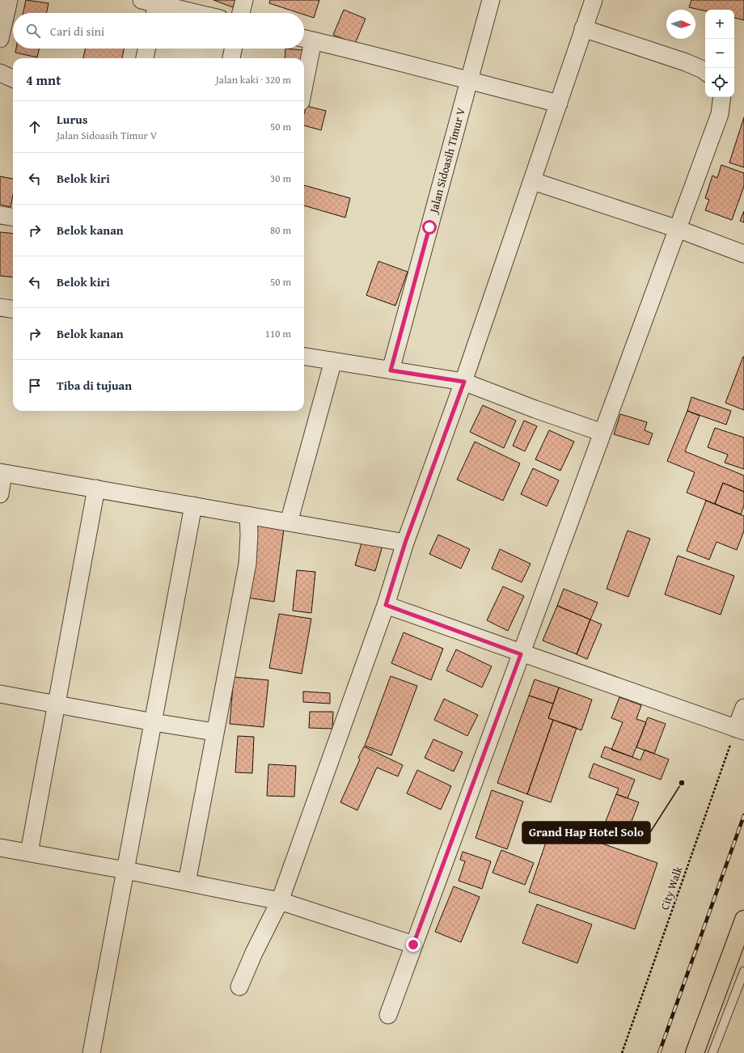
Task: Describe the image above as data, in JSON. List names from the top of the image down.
{
  "streets": {
    "street": ["Jalan Sidoasih Timur V"],
    "path": ["City Walk"]
  },
  "places": ["Grand Hap Hotel Solo"],
  "north": "right",
  "page": {
    "map_buttons": ["+", "−"],
    "search": "Cari di sini",
    "heading": ["4 mnt", "Jalan kaki · 320 m"],
    "list": [
      ["Lurus", "Jalan Sidoasih Timur V", "50 m"],
      ["Belok kiri", "30 m"],
      ["Belok kanan", "80 m"],
      ["Belok kiri", "50 m"],
      ["Belok kanan", "110 m"],
      "Tiba di tujuan"
    ]
  }
}
